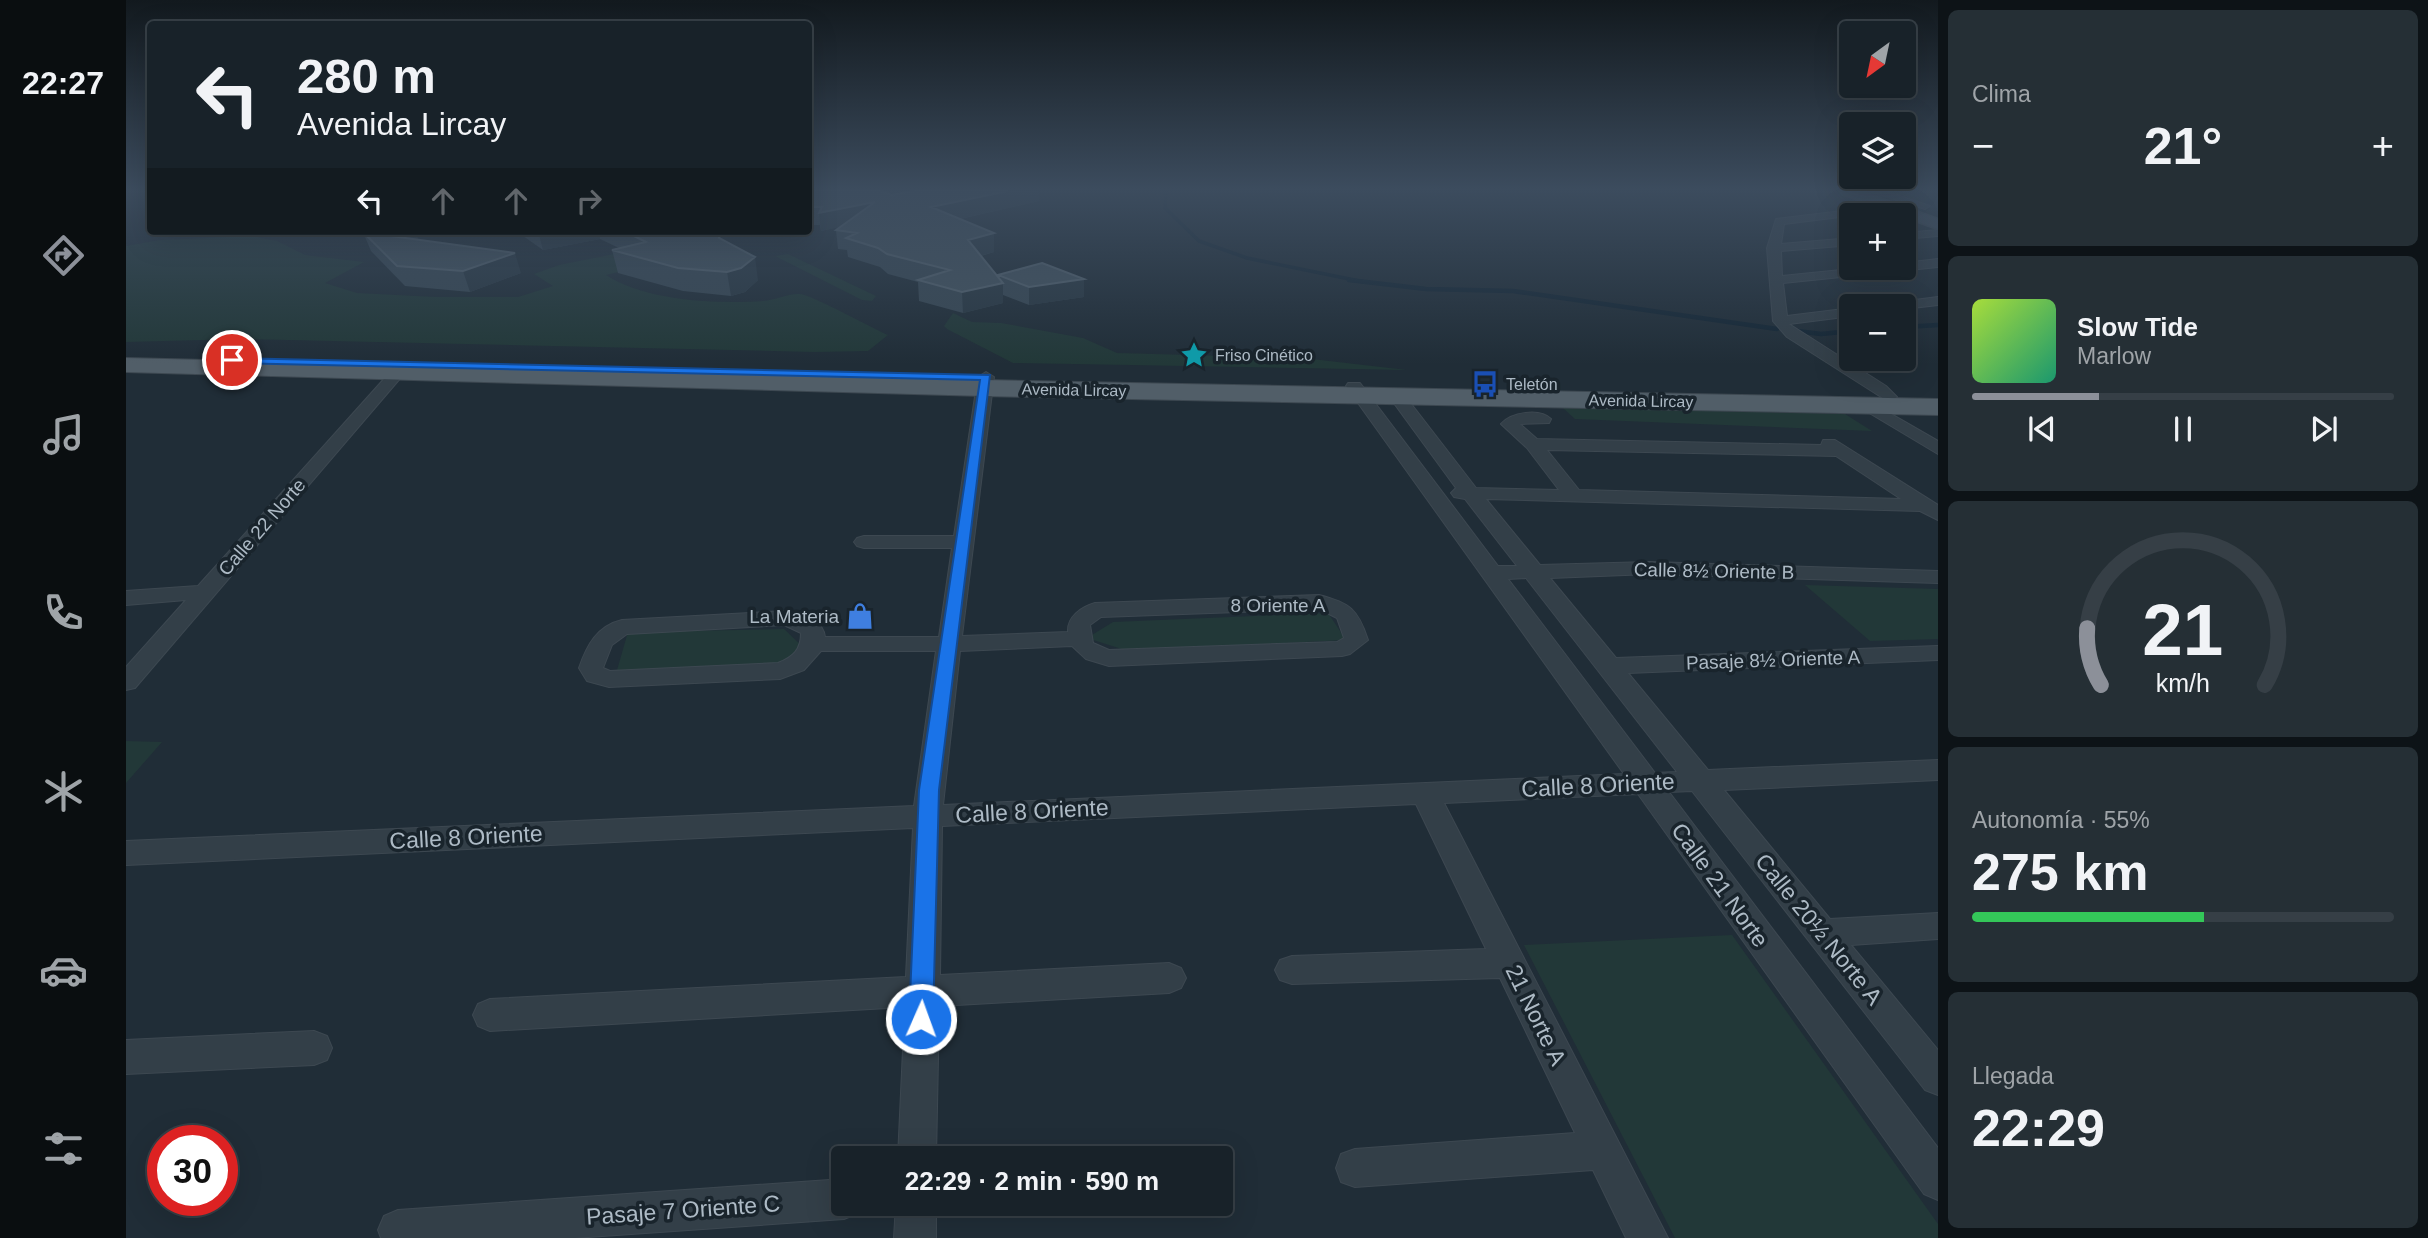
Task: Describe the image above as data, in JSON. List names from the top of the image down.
{
  "streets": {
    "main road": ["Avenida Lircay"],
    "street": [
      "Calle 22 Norte",
      "Calle 8½ Oriente B",
      "8 Oriente A",
      "Pasaje 8½ Oriente A",
      "Calle 8 Oriente",
      "Calle 21 Norte",
      "Calle 20½ Norte A",
      "21 Norte A",
      "Pasaje 7 Oriente C"
    ]
  },
  "crossings": [
    ["Avenida Lircay", "Calle 22 Norte"],
    ["Avenida Lircay", "Calle 21 Norte"],
    ["Calle 8½ Oriente B", "Calle 21 Norte"],
    ["Calle 8 Oriente", "Calle 21 Norte"],
    ["Calle 8 Oriente", "Calle 20½ Norte A"],
    ["Calle 8 Oriente", "21 Norte A"]
  ],
  "places": {
    "place": ["Friso Cinético"],
    "bus stop": ["Teletón"],
    "shop": ["La Materia"]
  },
  "north": "bottom left",
  "page": {
    "tabs": "22:27",
    "tile": [
      "Clima",
      ["Autonomía · 55%", "275 km"],
      ["Llegada", "22:29"]
    ],
    "map_buttons": ["+", "−"],
    "turn": ["280 m", "Avenida Lircay"],
    "heat": ["−", "21°", "+"],
    "song": ["Slow Tide", "Marlow"],
    "limit": "30",
    "trip": "22:29 · 2 min · 590 m",
    "gauge": ["21", "km/h"]
  }
}
